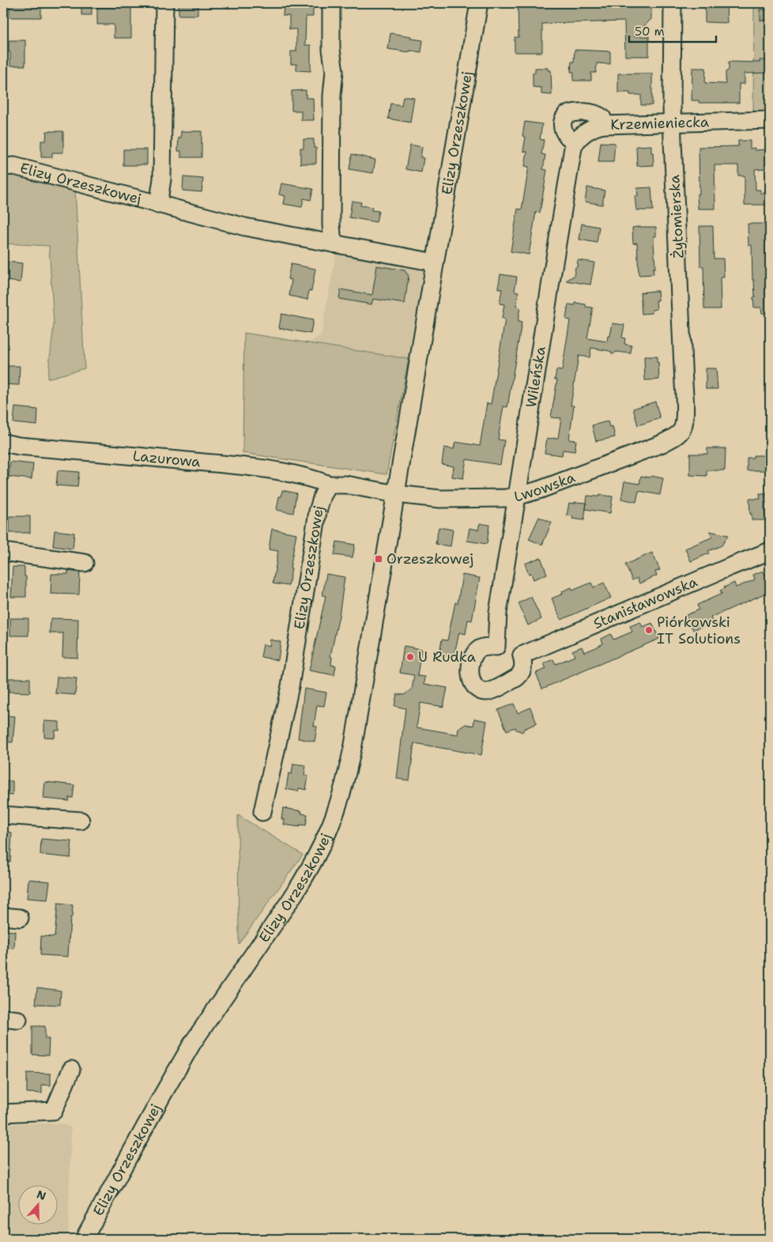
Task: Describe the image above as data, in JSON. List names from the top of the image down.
{
  "streets": {
    "street": [
      "Krzemieniecka",
      "Elizy Orzeszkowej",
      "Żytomierska",
      "Wileńska",
      "Lazurowa",
      "Lwowska",
      "Stanisławowska"
    ]
  },
  "crossings": [
    ["Krzemieniecka", "Żytomierska"],
    ["Krzemieniecka", "Wileńska"],
    ["Elizy Orzeszkowej", "Lazurowa"],
    ["Elizy Orzeszkowej", "Lwowska"],
    ["Żytomierska", "Lwowska"],
    ["Wileńska", "Lwowska"],
    ["Wileńska", "Stanisławowska"]
  ],
  "places": {
    "transit": ["Orzeszkowej"],
    "other": ["Piórkowski IT Solutions", "U Rudka"]
  },
  "scale_bar": "50 m",
  "north": "top"
}
